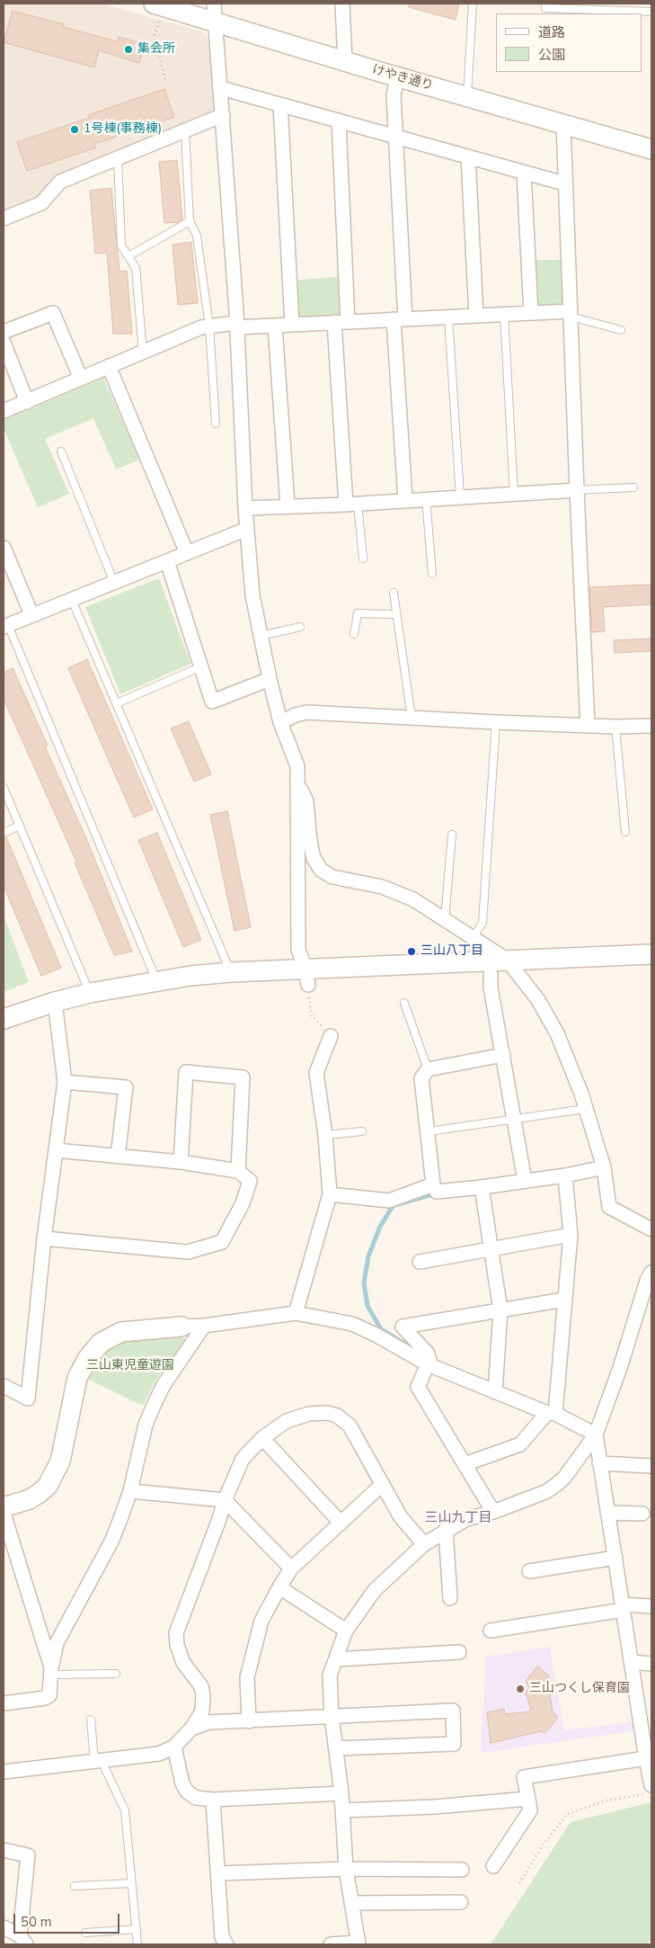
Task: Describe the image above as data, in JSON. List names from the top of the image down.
{
  "streets": {
    "street": ["けやき通り"]
  },
  "districts": ["三山九丁目"],
  "parks": ["三山東児童遊園"],
  "places": [
    "集会所",
    "1号棟(事務棟)",
    "三山八丁目",
    "三山つくし保育園"
  ],
  "legend": ["道路", "公園"],
  "scale_bar": "50 m"
}
